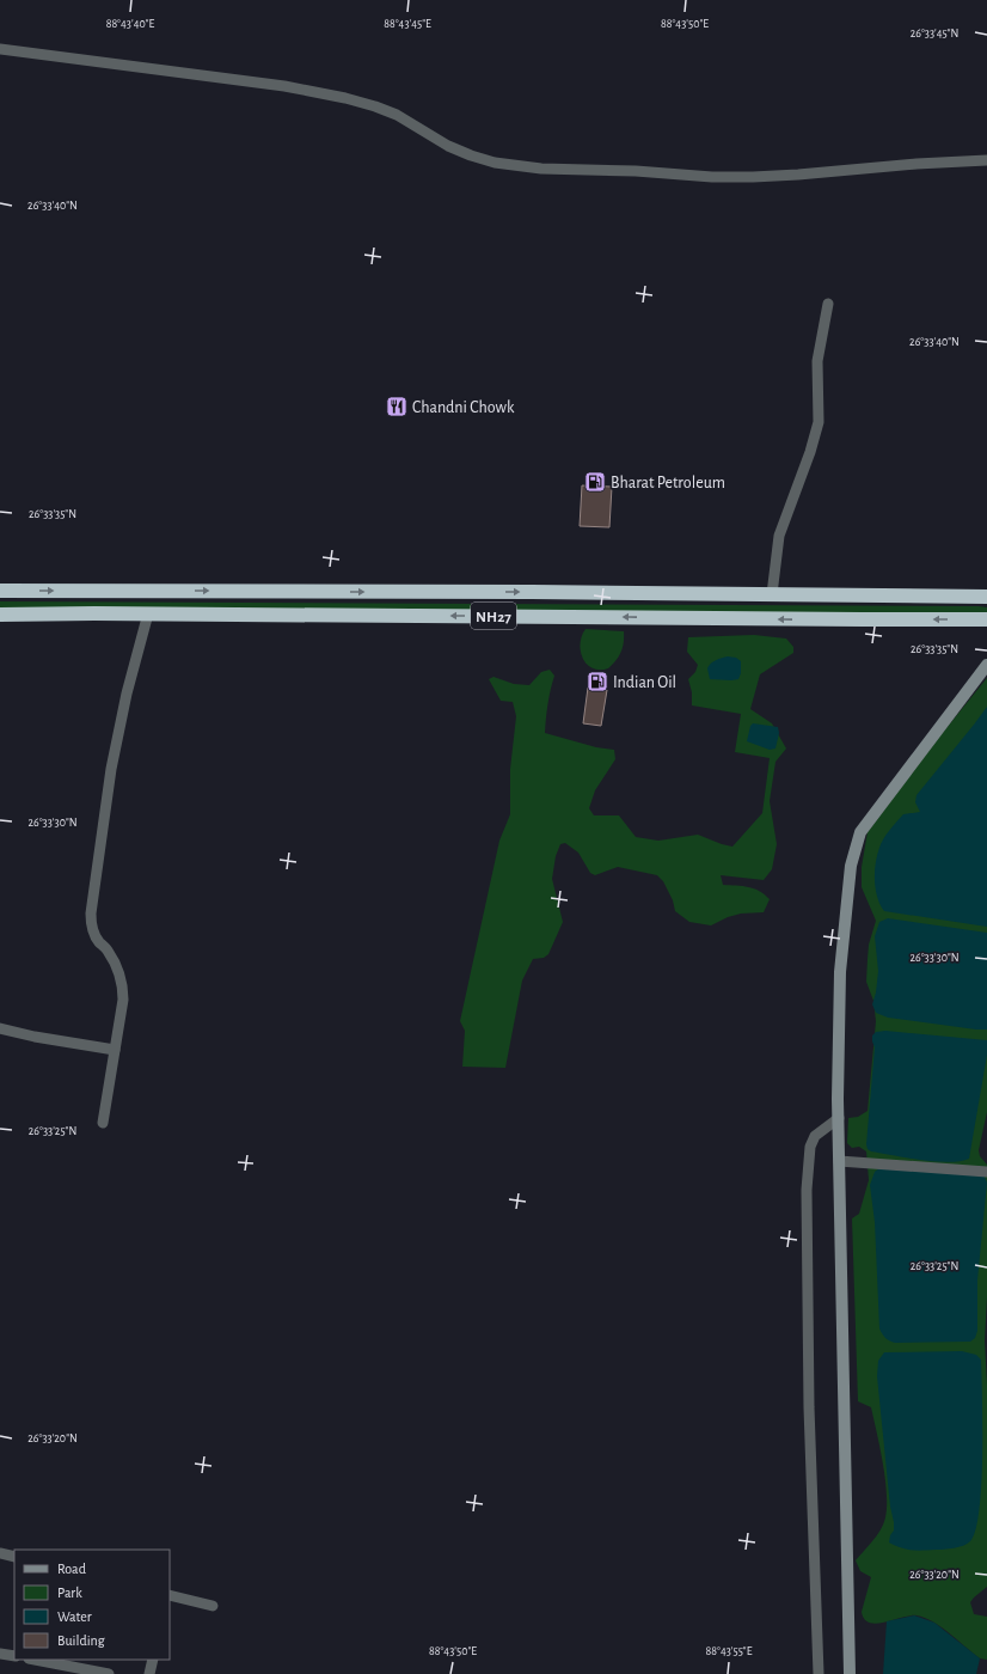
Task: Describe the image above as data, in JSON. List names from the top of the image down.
{
  "streets": {
    "highway": ["NH27"]
  },
  "places": {
    "restaurant": ["Chandni Chowk"],
    "fuel station": ["Bharat Petroleum", "Indian Oil"]
  },
  "legend": [
    "Road",
    "Park",
    "Water",
    "Building"
  ],
  "coordinates": [
    "88°43'40\"E",
    "88°43'45\"E",
    "88°43'50\"E",
    "26°33'45\"N",
    "26°33'40\"N",
    "26°33'35\"N",
    "26°33'30\"N",
    "26°33'25\"N",
    "26°33'20\"N",
    "88°43'55\"E"
  ]
}
